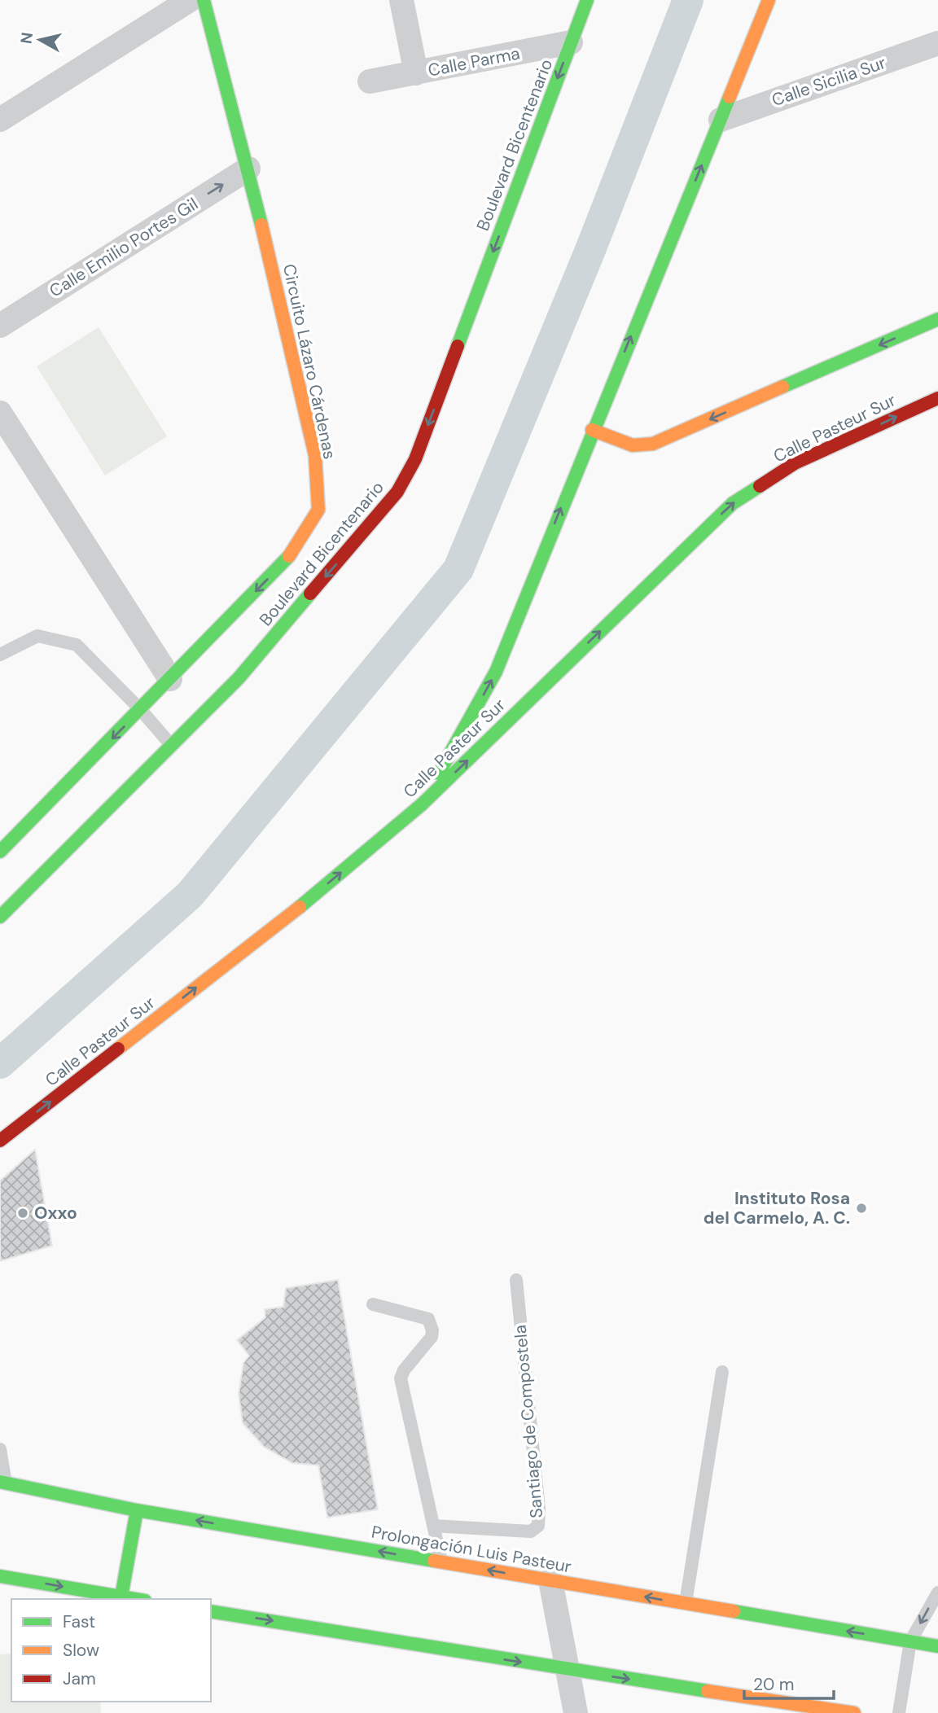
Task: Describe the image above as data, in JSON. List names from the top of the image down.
{
  "streets": {
    "main road": [
      "Boulevard Bicentenario",
      "Circuito Lázaro Cárdenas",
      "Calle Pasteur Sur",
      "Prolongación Luis Pasteur"
    ],
    "street": ["Calle Parma", "Calle Sicilia Sur", "Calle Emilio Portes Gil"],
    "lane": ["Santiago de Compostela"]
  },
  "crossings": [
    ["Calle Parma", "Boulevard Bicentenario"],
    ["Calle Emilio Portes Gil", "Circuito Lázaro Cárdenas"]
  ],
  "one_way": ["Boulevard Bicentenario", "Circuito Lázaro Cárdenas", "Calle Pasteur Sur"],
  "places": ["Instituto Rosa del Carmelo, A. C.", "Oxxo"],
  "legend": ["Fast", "Slow", "Jam"],
  "scale_bar": "20 m",
  "north": "left"
}
